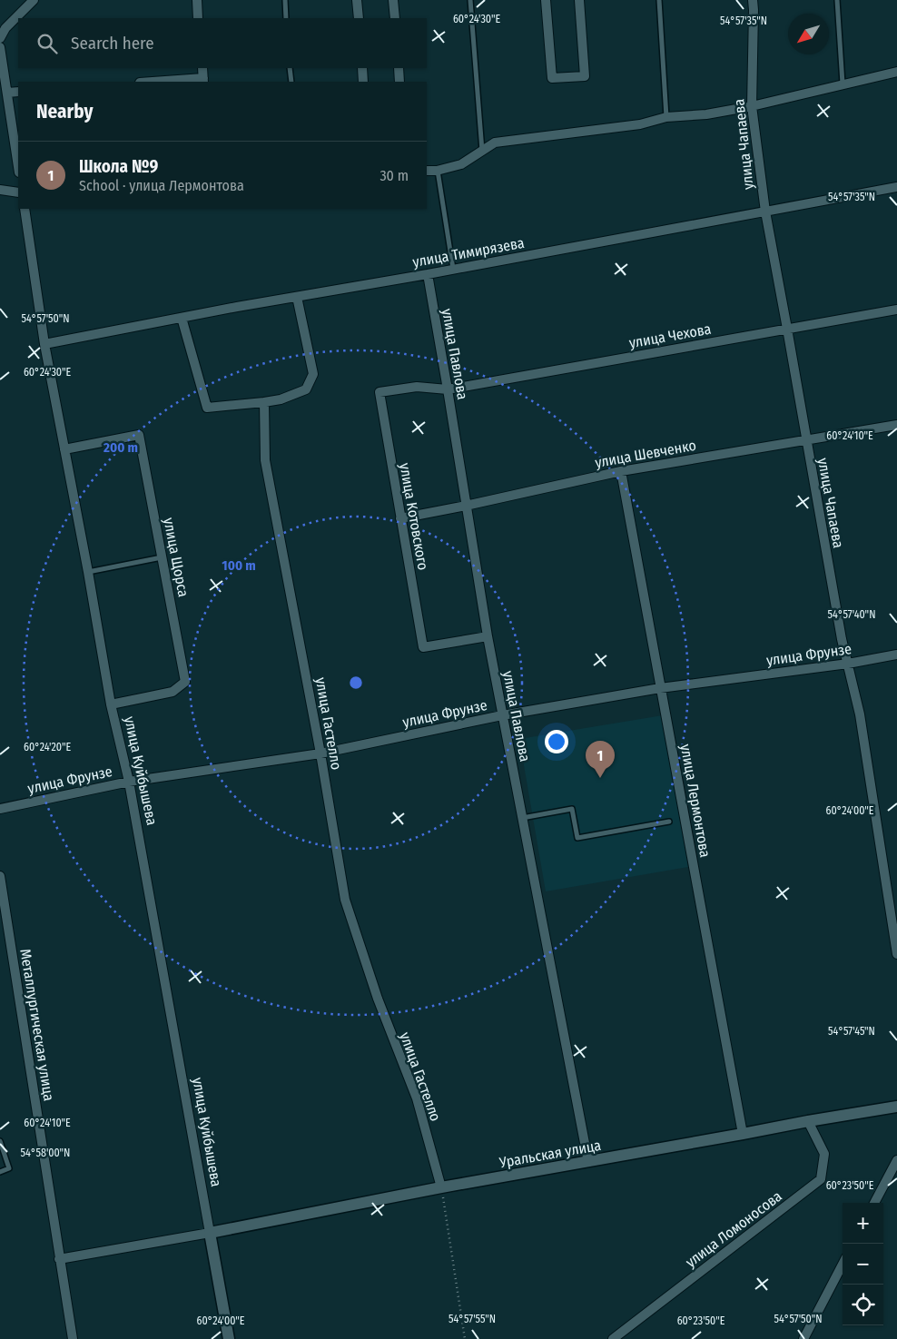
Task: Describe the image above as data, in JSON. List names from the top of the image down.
{
  "streets": {
    "street": [
      "улица Чапаева",
      "улица Тимирязева",
      "улица Чехова",
      "улица Павлова",
      "улица Шевченко",
      "улица Котовского",
      "улица Щорса",
      "улица Фрунзе",
      "улица Гастелло",
      "улица Куйбышева",
      "улица Лермонтова",
      "Металлургическая улица",
      "Уральская улица",
      "улица Ломоносова"
    ]
  },
  "crossings": [
    ["улица Чапаева", "улица Тимирязева"],
    ["улица Чапаева", "улица Чехова"],
    ["улица Чапаева", "улица Шевченко"],
    ["улица Чапаева", "улица Фрунзе"],
    ["улица Тимирязева", "улица Павлова"],
    ["улица Тимирязева", "улица Куйбышева"],
    ["улица Чехова", "улица Павлова"],
    ["улица Чехова", "улица Котовского"],
    ["улица Павлова", "улица Шевченко"],
    ["улица Павлова", "улица Котовского"],
    ["улица Павлова", "улица Фрунзе"],
    ["улица Павлова", "Уральская улица"],
    ["улица Шевченко", "улица Котовского"],
    ["улица Шевченко", "улица Лермонтова"],
    ["улица Щорса", "улица Куйбышева"],
    ["улица Фрунзе", "улица Гастелло"],
    ["улица Фрунзе", "улица Куйбышева"],
    ["улица Фрунзе", "улица Лермонтова"],
    ["улица Гастелло", "Уральская улица"],
    ["улица Куйбышева", "Уральская улица"],
    ["улица Лермонтова", "Уральская улица"],
    ["Уральская улица", "улица Ломоносова"]
  ],
  "north": "bottom left",
  "page": {
    "search": "Search here",
    "heading": "Nearby",
    "list": [
      {
        "mark": "1",
        "name": "Школа №9",
        "note": "School · улица Лермонтова",
        "value": "30 m"
      }
    ],
    "pins": "1",
    "map_buttons": ["+", "−"]
  },
  "coordinates": [
    "60°24'30\"E",
    "54°57'35\"N",
    "54°57'50\"N",
    "60°24'10\"E",
    "54°57'40\"N",
    "60°24'20\"E",
    "60°24'00\"E",
    "54°57'45\"N",
    "54°58'00\"N",
    "60°23'50\"E",
    "54°57'55\"N"
  ],
  "rings": ["200 m", "100 m"]
}
